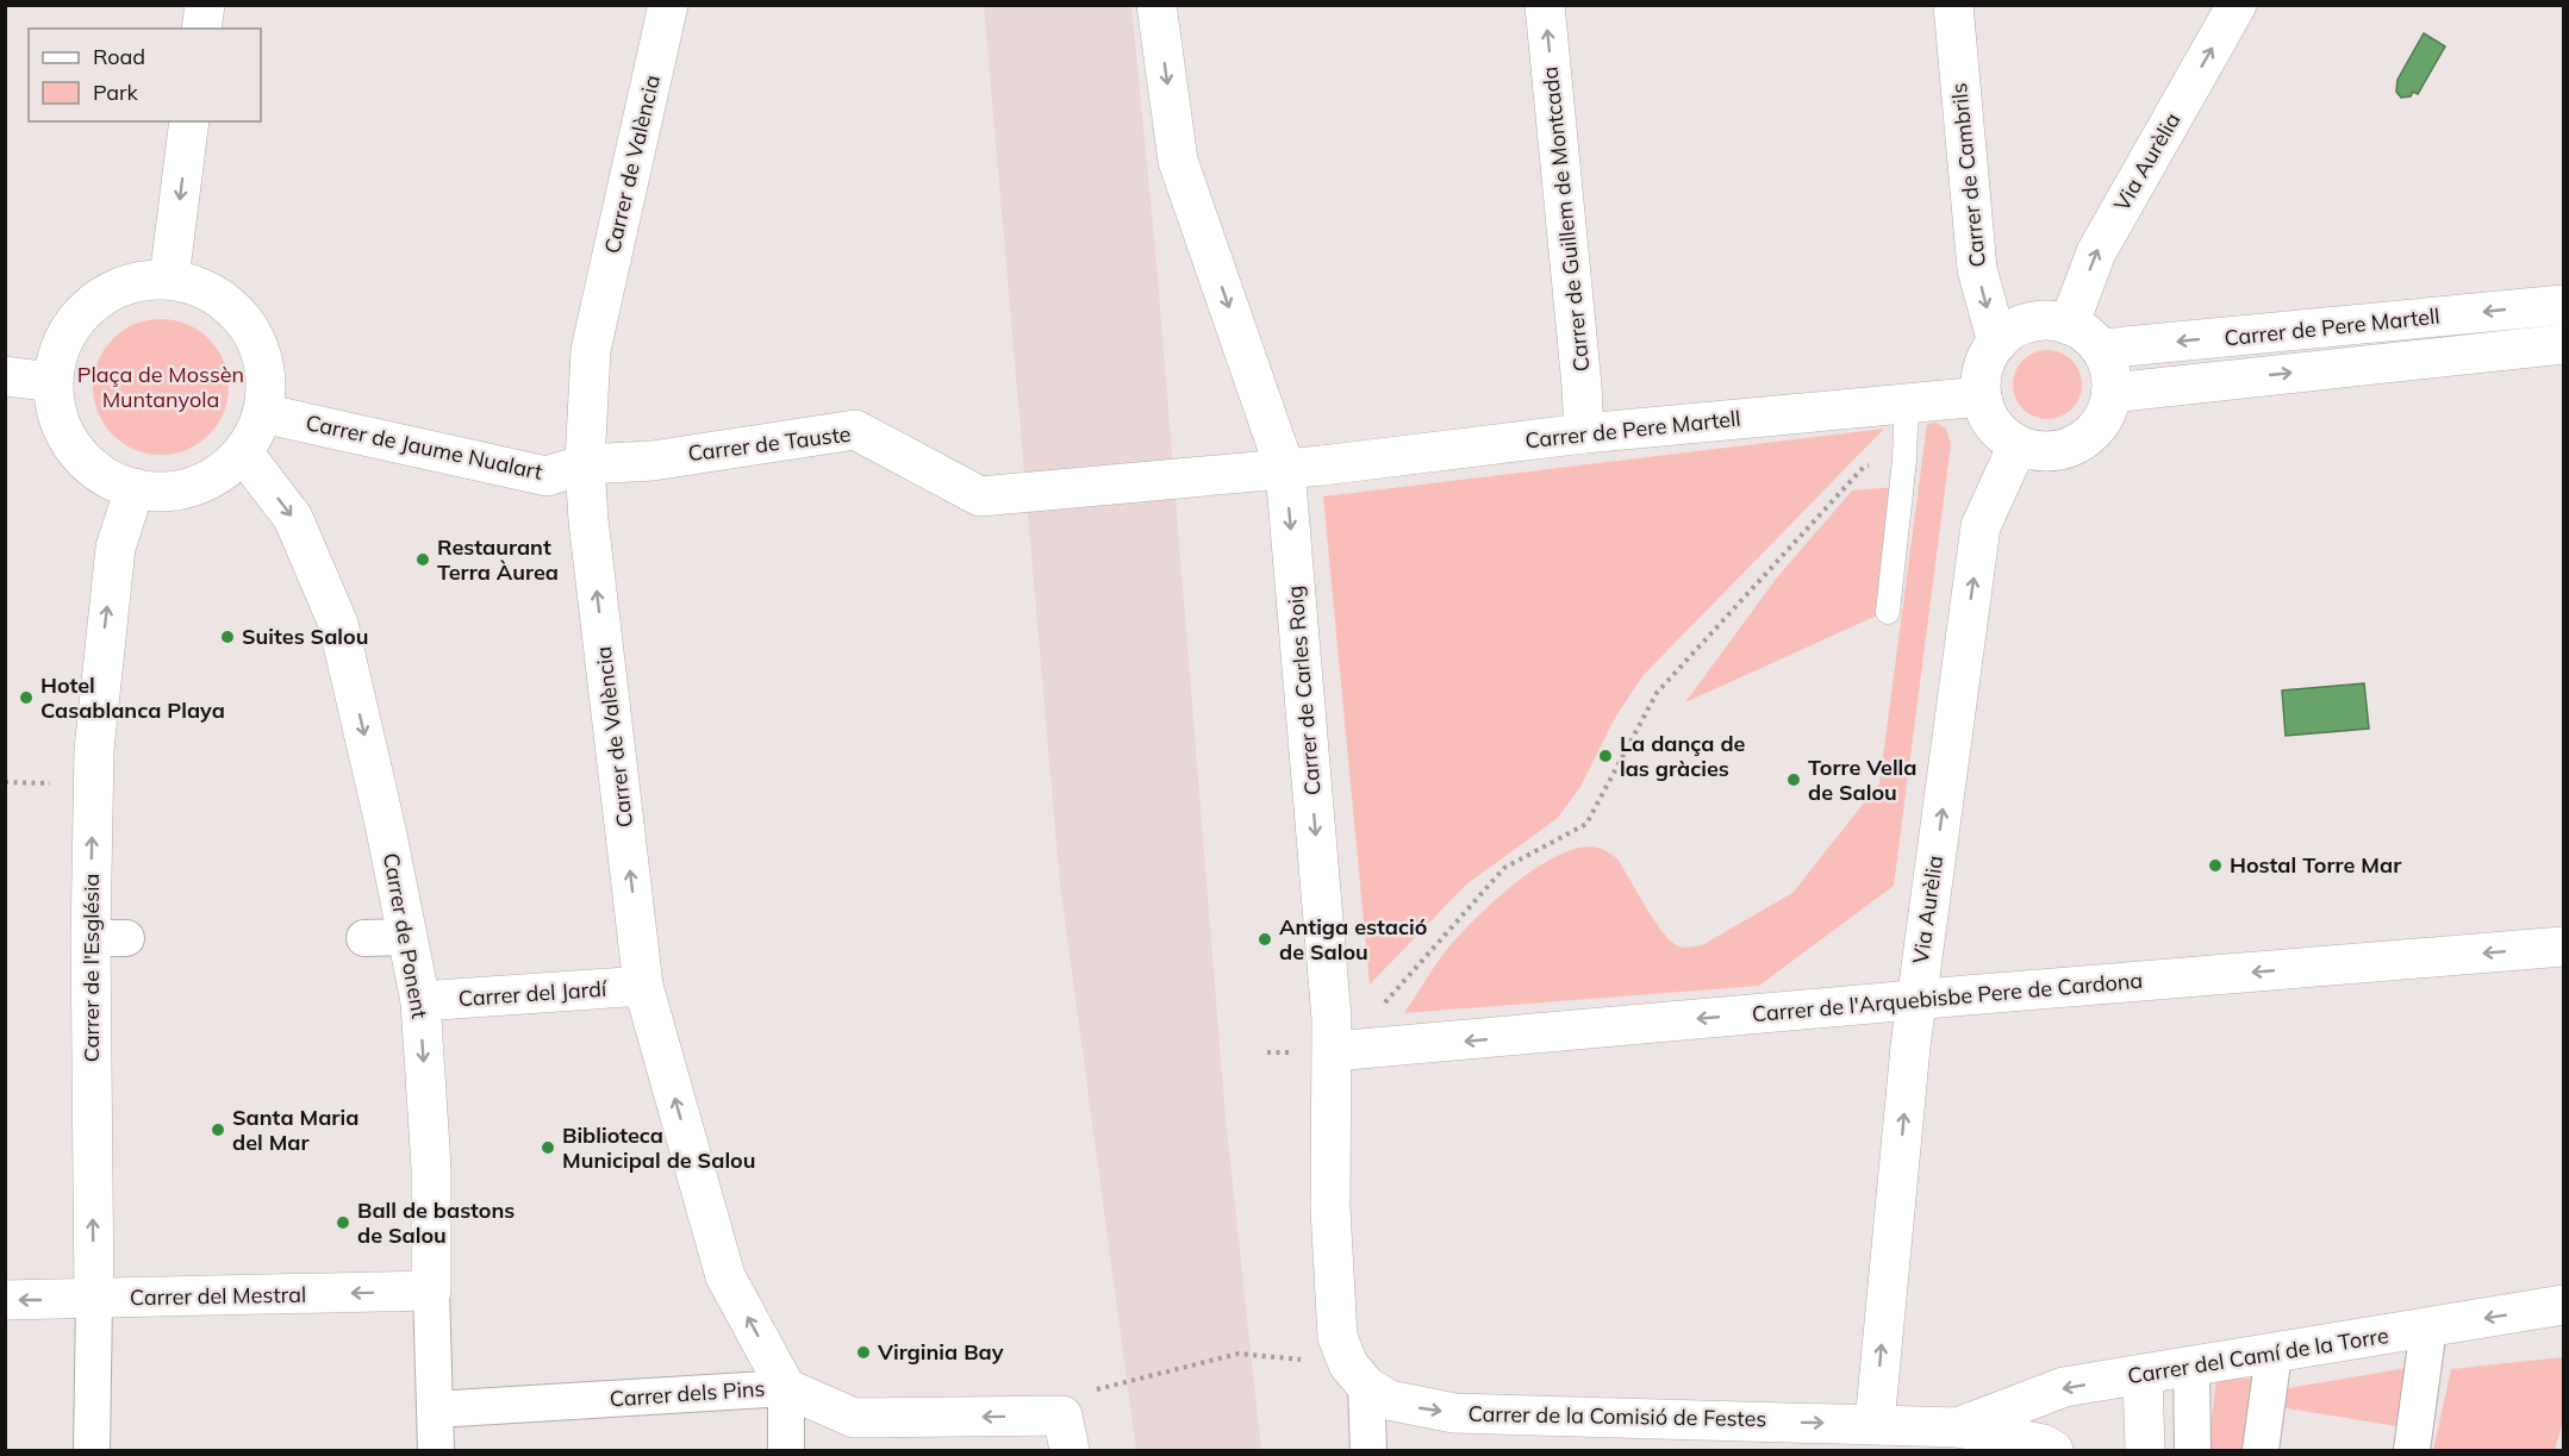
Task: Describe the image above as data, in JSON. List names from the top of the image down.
{
  "streets": {
    "street": [
      "Via Aurèlia",
      "Carrer de València",
      "Carrer de Cambrils",
      "Carrer de Guillem de Montcada",
      "Carrer de Pere Martell",
      "Carrer de Tauste",
      "Carrer de Jaume Nualart",
      "Carrer de Carles Roig",
      "Carrer de Ponent",
      "Carrer de l'Església",
      "Carrer del Jardí",
      "Carrer de l'Arquebisbe Pere de Cardona",
      "Carrer del Mestral",
      "Carrer del Camí de la Torre",
      "Carrer dels Pins",
      "Carrer de la Comisió de Festes"
    ]
  },
  "crossings": [
    ["Via Aurèlia", "Carrer de Cambrils"],
    ["Via Aurèlia", "Carrer de Pere Martell"],
    ["Via Aurèlia", "Carrer de l'Arquebisbe Pere de Cardona"],
    ["Via Aurèlia", "Carrer de la Comisió de Festes"],
    ["Carrer de València", "Carrer de Tauste"],
    ["Carrer de València", "Carrer de Jaume Nualart"],
    ["Carrer de València", "Carrer del Jardí"],
    ["Carrer de València", "Carrer dels Pins"],
    ["Carrer de Cambrils", "Carrer de Pere Martell"],
    ["Carrer de Guillem de Montcada", "Carrer de Pere Martell"],
    ["Carrer de Pere Martell", "Carrer de Tauste"],
    ["Carrer de Pere Martell", "Carrer de Carles Roig"],
    ["Carrer de Tauste", "Carrer de Jaume Nualart"],
    ["Carrer de Jaume Nualart", "Carrer de Ponent"],
    ["Carrer de Jaume Nualart", "Carrer de l'Església"],
    ["Carrer de Carles Roig", "Carrer de l'Arquebisbe Pere de Cardona"],
    ["Carrer de Carles Roig", "Carrer de la Comisió de Festes"],
    ["Carrer de Ponent", "Carrer de l'Església"],
    ["Carrer de Ponent", "Carrer del Jardí"],
    ["Carrer de Ponent", "Carrer del Mestral"],
    ["Carrer de Ponent", "Carrer dels Pins"],
    ["Carrer de l'Església", "Carrer del Mestral"],
    ["Carrer del Camí de la Torre", "Carrer de la Comisió de Festes"]
  ],
  "one_way": [
    "Via Aurèlia",
    "Carrer de València",
    "Carrer de Cambrils",
    "Carrer de Guillem de Montcada",
    "Carrer de Carles Roig",
    "Carrer de Ponent",
    "Carrer de l'Església",
    "Carrer de l'Arquebisbe Pere de Cardona",
    "Carrer del Mestral",
    "Carrer del Camí de la Torre",
    "Carrer dels Pins",
    "Carrer de la Comisió de Festes"
  ],
  "parks": ["Plaça de Mossèn Muntanyola"],
  "places": [
    "Restaurant Terra Àurea",
    "Suites Salou",
    "Hotel Casablanca Playa",
    "La dança de las gràcies",
    "Torre Vella de Salou",
    "Hostal Torre Mar",
    "Antiga estació de Salou",
    "Santa Maria del Mar",
    "Biblioteca Municipal de Salou",
    "Ball de bastons de Salou",
    "Virginia Bay"
  ],
  "legend": ["Road", "Park"]
}
